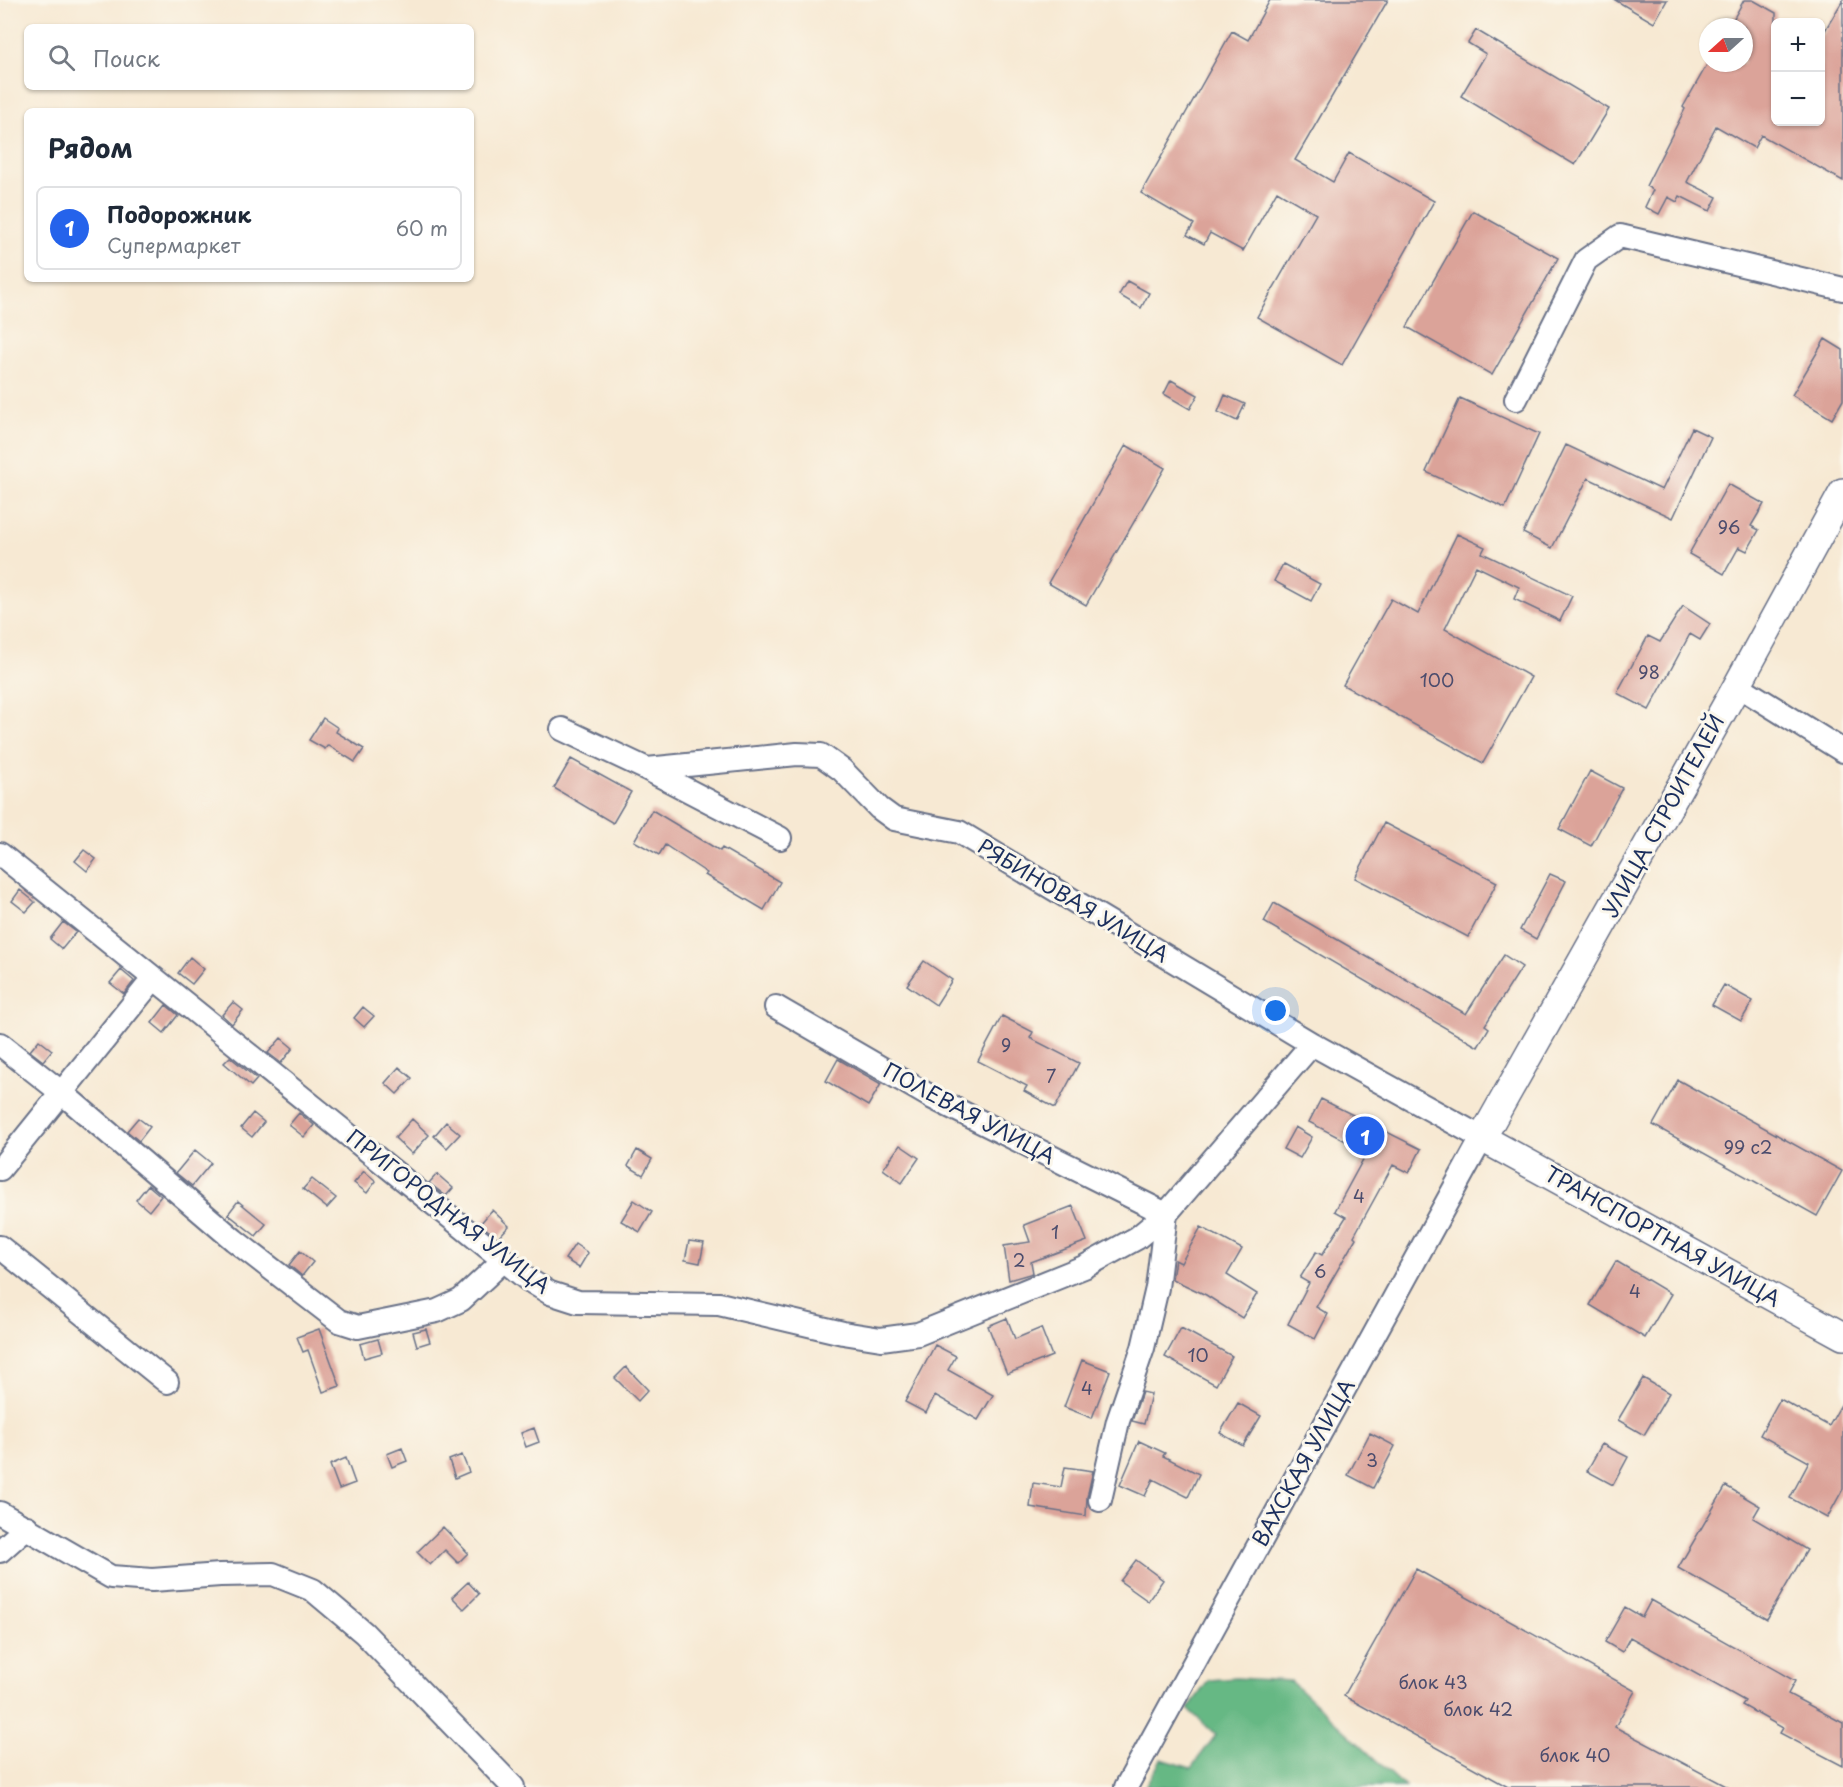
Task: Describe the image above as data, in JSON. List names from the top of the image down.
{
  "streets": {
    "main road": ["УЛИЦА СТРОИТЕЛЕЙ", "ТРАНСПОРТНАЯ УЛИЦА"],
    "street": [
      "РЯБИНОВАЯ УЛИЦА",
      "ПОЛЕВАЯ УЛИЦА",
      "ПРИГОРОДНАЯ УЛИЦА",
      "ВАХСКАЯ УЛИЦА"
    ]
  },
  "crossings": [
    ["УЛИЦА СТРОИТЕЛЕЙ", "РЯБИНОВАЯ УЛИЦА"],
    ["УЛИЦА СТРОИТЕЛЕЙ", "ТРАНСПОРТНАЯ УЛИЦА"],
    ["УЛИЦА СТРОИТЕЛЕЙ", "ВАХСКАЯ УЛИЦА"],
    ["РЯБИНОВАЯ УЛИЦА", "ПРИГОРОДНАЯ УЛИЦА"],
    ["РЯБИНОВАЯ УЛИЦА", "ТРАНСПОРТНАЯ УЛИЦА"],
    ["РЯБИНОВАЯ УЛИЦА", "ВАХСКАЯ УЛИЦА"],
    ["ПОЛЕВАЯ УЛИЦА", "ПРИГОРОДНАЯ УЛИЦА"],
    ["ТРАНСПОРТНАЯ УЛИЦА", "ВАХСКАЯ УЛИЦА"]
  ],
  "house_numbers": [
    "96",
    "98",
    "100",
    "9",
    "7",
    "99 с2",
    "4",
    "1",
    "2",
    "6",
    "4",
    "10",
    "4",
    "3",
    "блок 43",
    "блок 42",
    "блок 40"
  ],
  "north": "left",
  "page": {
    "map_buttons": ["+", "−"],
    "search": "Поиск",
    "heading": "Рядом",
    "list": [
      {
        "mark": "1",
        "name": "Подорожник",
        "note": "Супермаркет",
        "value": "60 m"
      }
    ],
    "pins": "1"
  }
}
